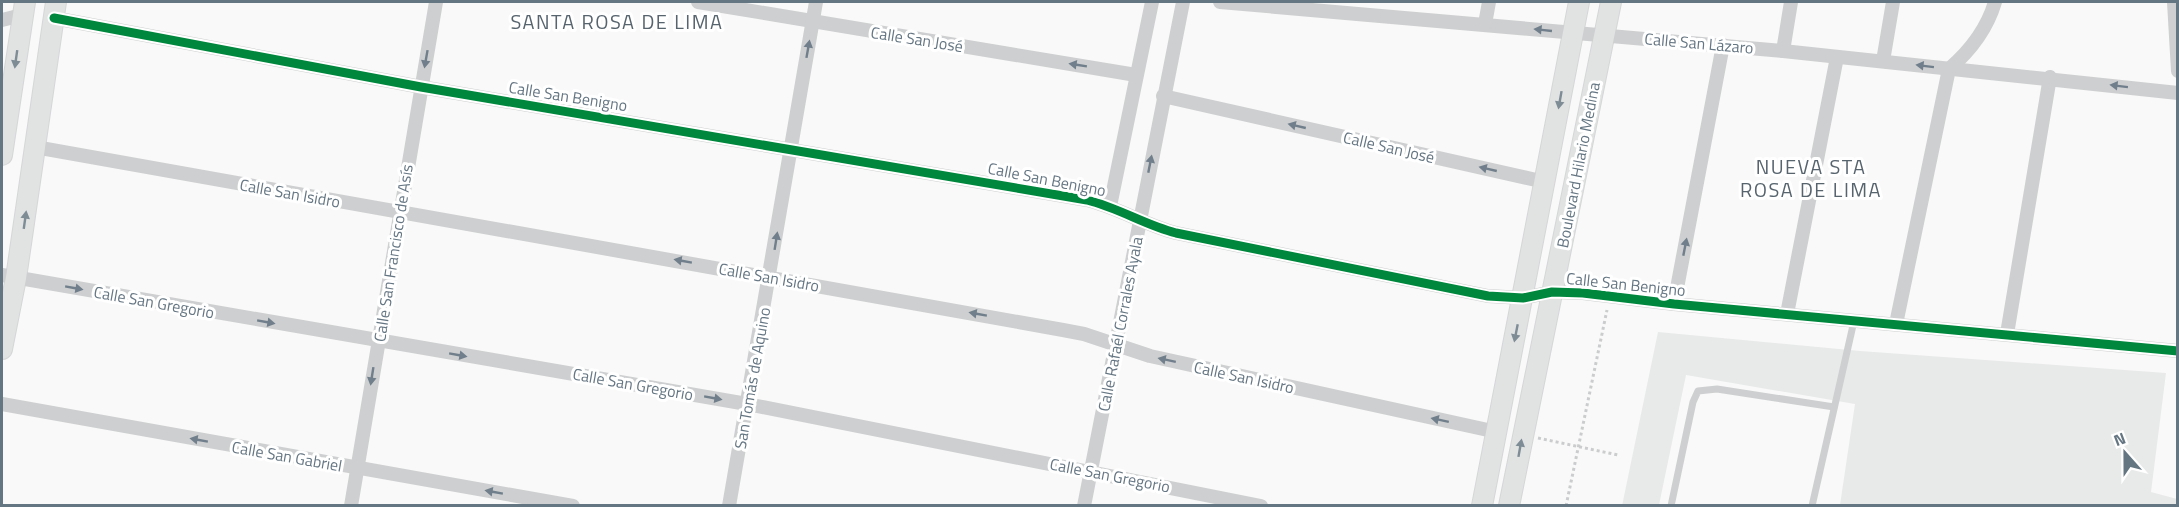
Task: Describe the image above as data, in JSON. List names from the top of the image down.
{
  "streets": {
    "main road": ["Boulevard Hilario Medina"],
    "street": [
      "Calle San José",
      "Calle San Lázaro",
      "Calle San Benigno",
      "Calle San Isidro",
      "Calle San Francisco de Asís",
      "Calle San Gregorio",
      "Calle Rafaél Corrales Ayala",
      "San Tomás de Aquino",
      "Calle San Gabriel"
    ]
  },
  "crossings": [
    ["Calle San José", "Boulevard Hilario Medina"],
    ["Calle San José", "Calle Rafaél Corrales Ayala"],
    ["Calle San José", "San Tomás de Aquino"],
    ["Calle San Lázaro", "Boulevard Hilario Medina"],
    ["Calle San Benigno", "Boulevard Hilario Medina"],
    ["Calle San Benigno", "Calle San Francisco de Asís"],
    ["Calle San Benigno", "Calle Rafaél Corrales Ayala"],
    ["Calle San Benigno", "San Tomás de Aquino"],
    ["Boulevard Hilario Medina", "Calle San Isidro"],
    ["Calle San Isidro", "Calle San Francisco de Asís"],
    ["Calle San Isidro", "Calle Rafaél Corrales Ayala"],
    ["Calle San Isidro", "San Tomás de Aquino"],
    ["Calle San Francisco de Asís", "Calle San Gregorio"],
    ["Calle San Francisco de Asís", "Calle San Gabriel"],
    ["Calle San Gregorio", "Calle Rafaél Corrales Ayala"],
    ["Calle San Gregorio", "San Tomás de Aquino"]
  ],
  "one_way": [
    "Calle San José",
    "Calle San Isidro",
    "Calle San Francisco de Asís",
    "Calle San Gregorio",
    "San Tomás de Aquino",
    "Calle San Gabriel"
  ],
  "districts": ["SANTA ROSA DE LIMA", "NUEVA STA ROSA DE LIMA"],
  "north": "top"
}
